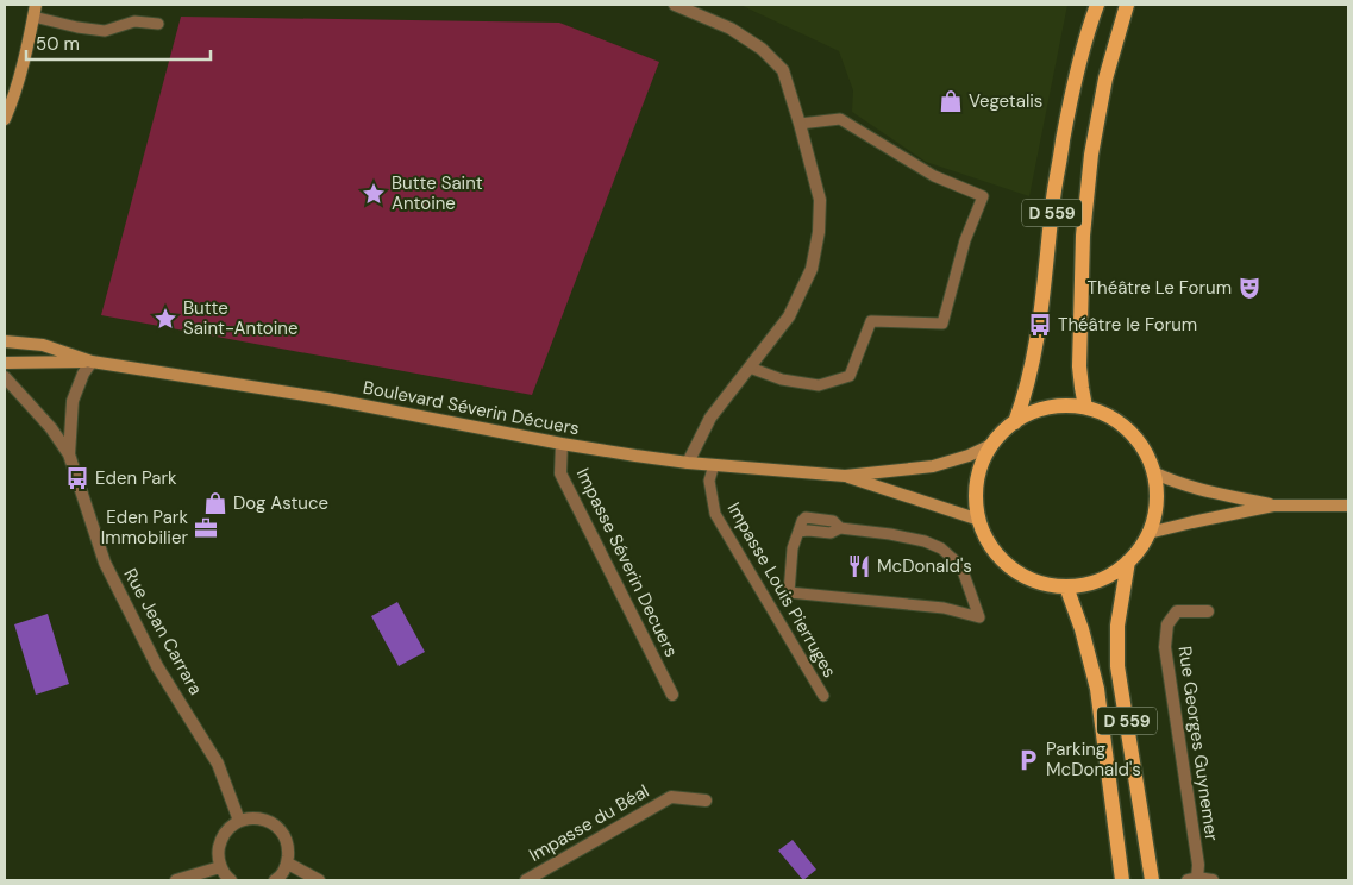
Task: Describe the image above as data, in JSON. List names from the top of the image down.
{
  "streets": {
    "main road": ["D 559"],
    "street": [
      "Boulevard Séverin Décuers",
      "Impasse Séverin Decuers",
      "Rue Jean Carrara",
      "Rue Georges Guynemer",
      "Impasse du Béal"
    ],
    "lane": ["Impasse Louis Pierruges"]
  },
  "crossings": [
    ["D 559", "Boulevard Séverin Décuers"],
    ["Boulevard Séverin Décuers", "Impasse Séverin Decuers"],
    ["Boulevard Séverin Décuers", "Impasse Louis Pierruges"],
    ["Boulevard Séverin Décuers", "Rue Jean Carrara"]
  ],
  "places": {
    "shop": ["Vegetalis", "Dog Astuce"],
    "place": ["Butte Saint Antoine", "Butte Saint-Antoine"],
    "theatre": ["Théâtre Le Forum"],
    "bus stop": ["Théâtre le Forum", "Eden Park"],
    "office": ["Eden Park Immobilier"],
    "restaurant": ["McDonald's"],
    "parking": ["Parking McDonald's"]
  },
  "scale_bar": "50 m"
}
